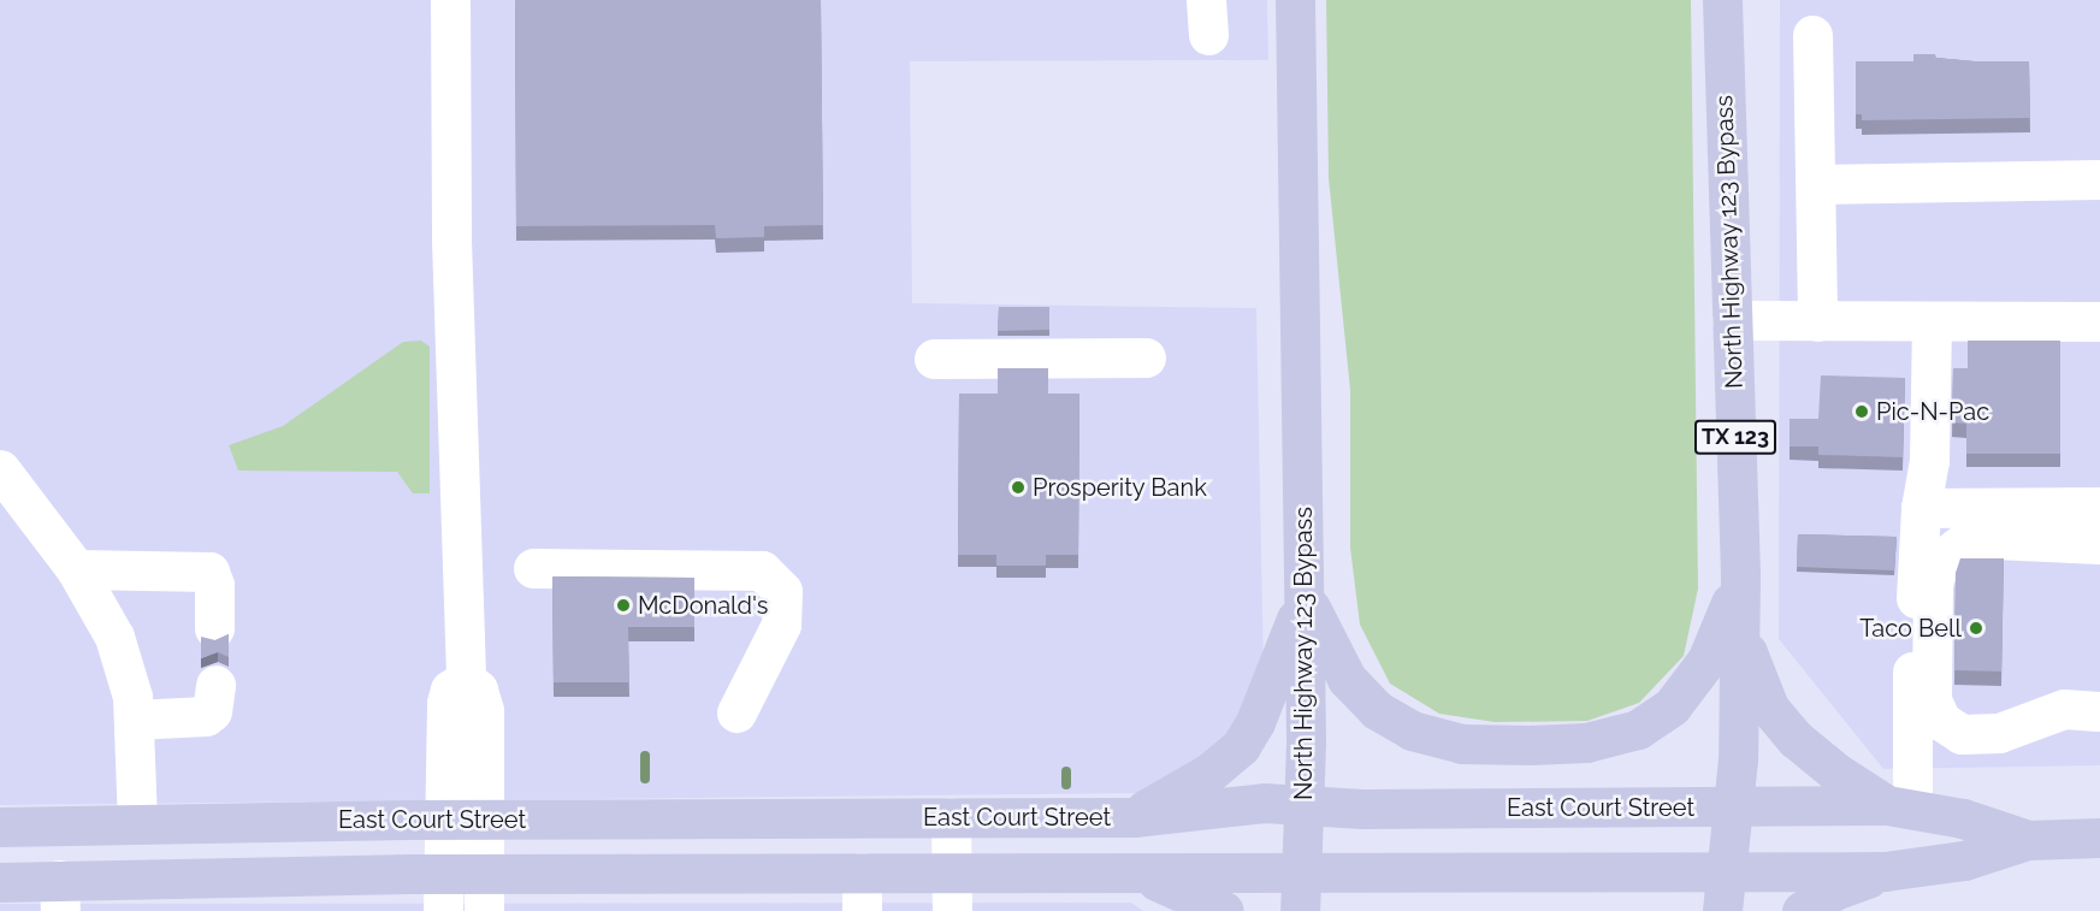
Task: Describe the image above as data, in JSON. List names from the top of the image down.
{
  "streets": {
    "main road": ["North Highway 123 Bypass", "TX 123", "East Court Street"]
  },
  "crossings": [
    ["North Highway 123 Bypass", "TX 123"],
    ["North Highway 123 Bypass", "East Court Street"],
    ["TX 123", "East Court Street"]
  ],
  "places": [
    "Pic-N-Pac",
    "Prosperity Bank",
    "McDonald's",
    "Taco Bell"
  ]
}
